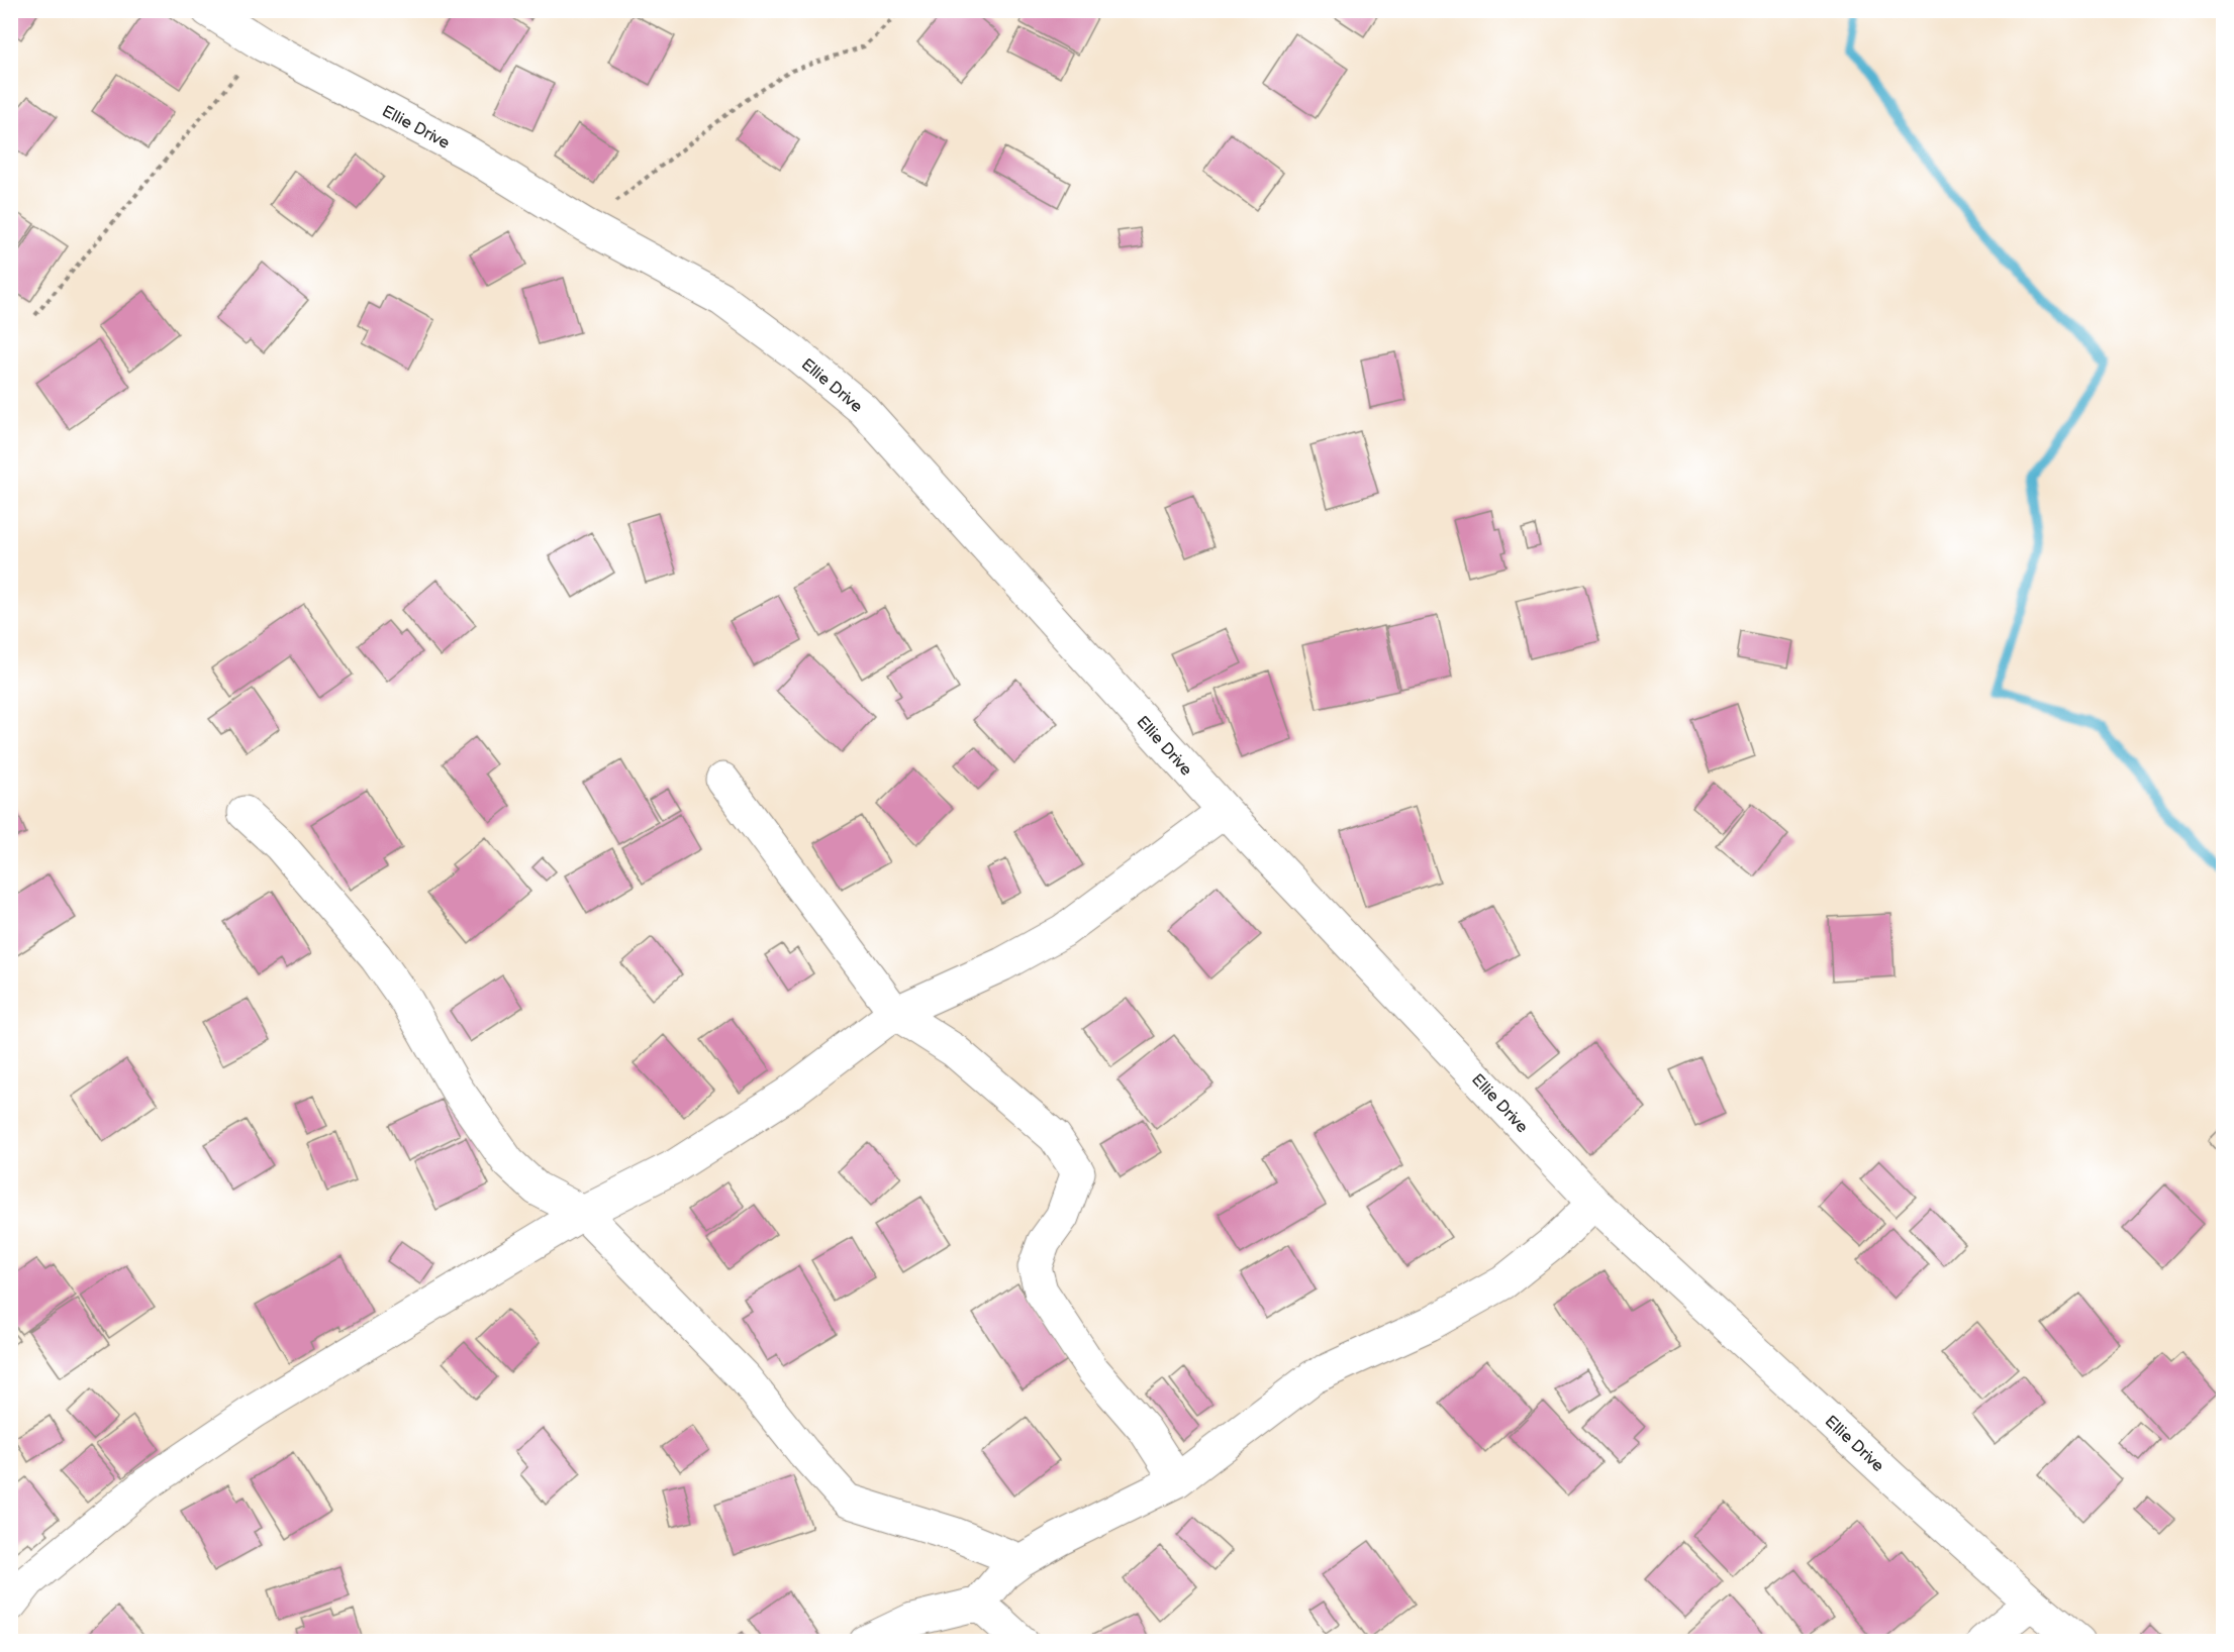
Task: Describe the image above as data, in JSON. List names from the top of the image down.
{
  "streets": {
    "street": ["Ellie Drive"]
  }
}
